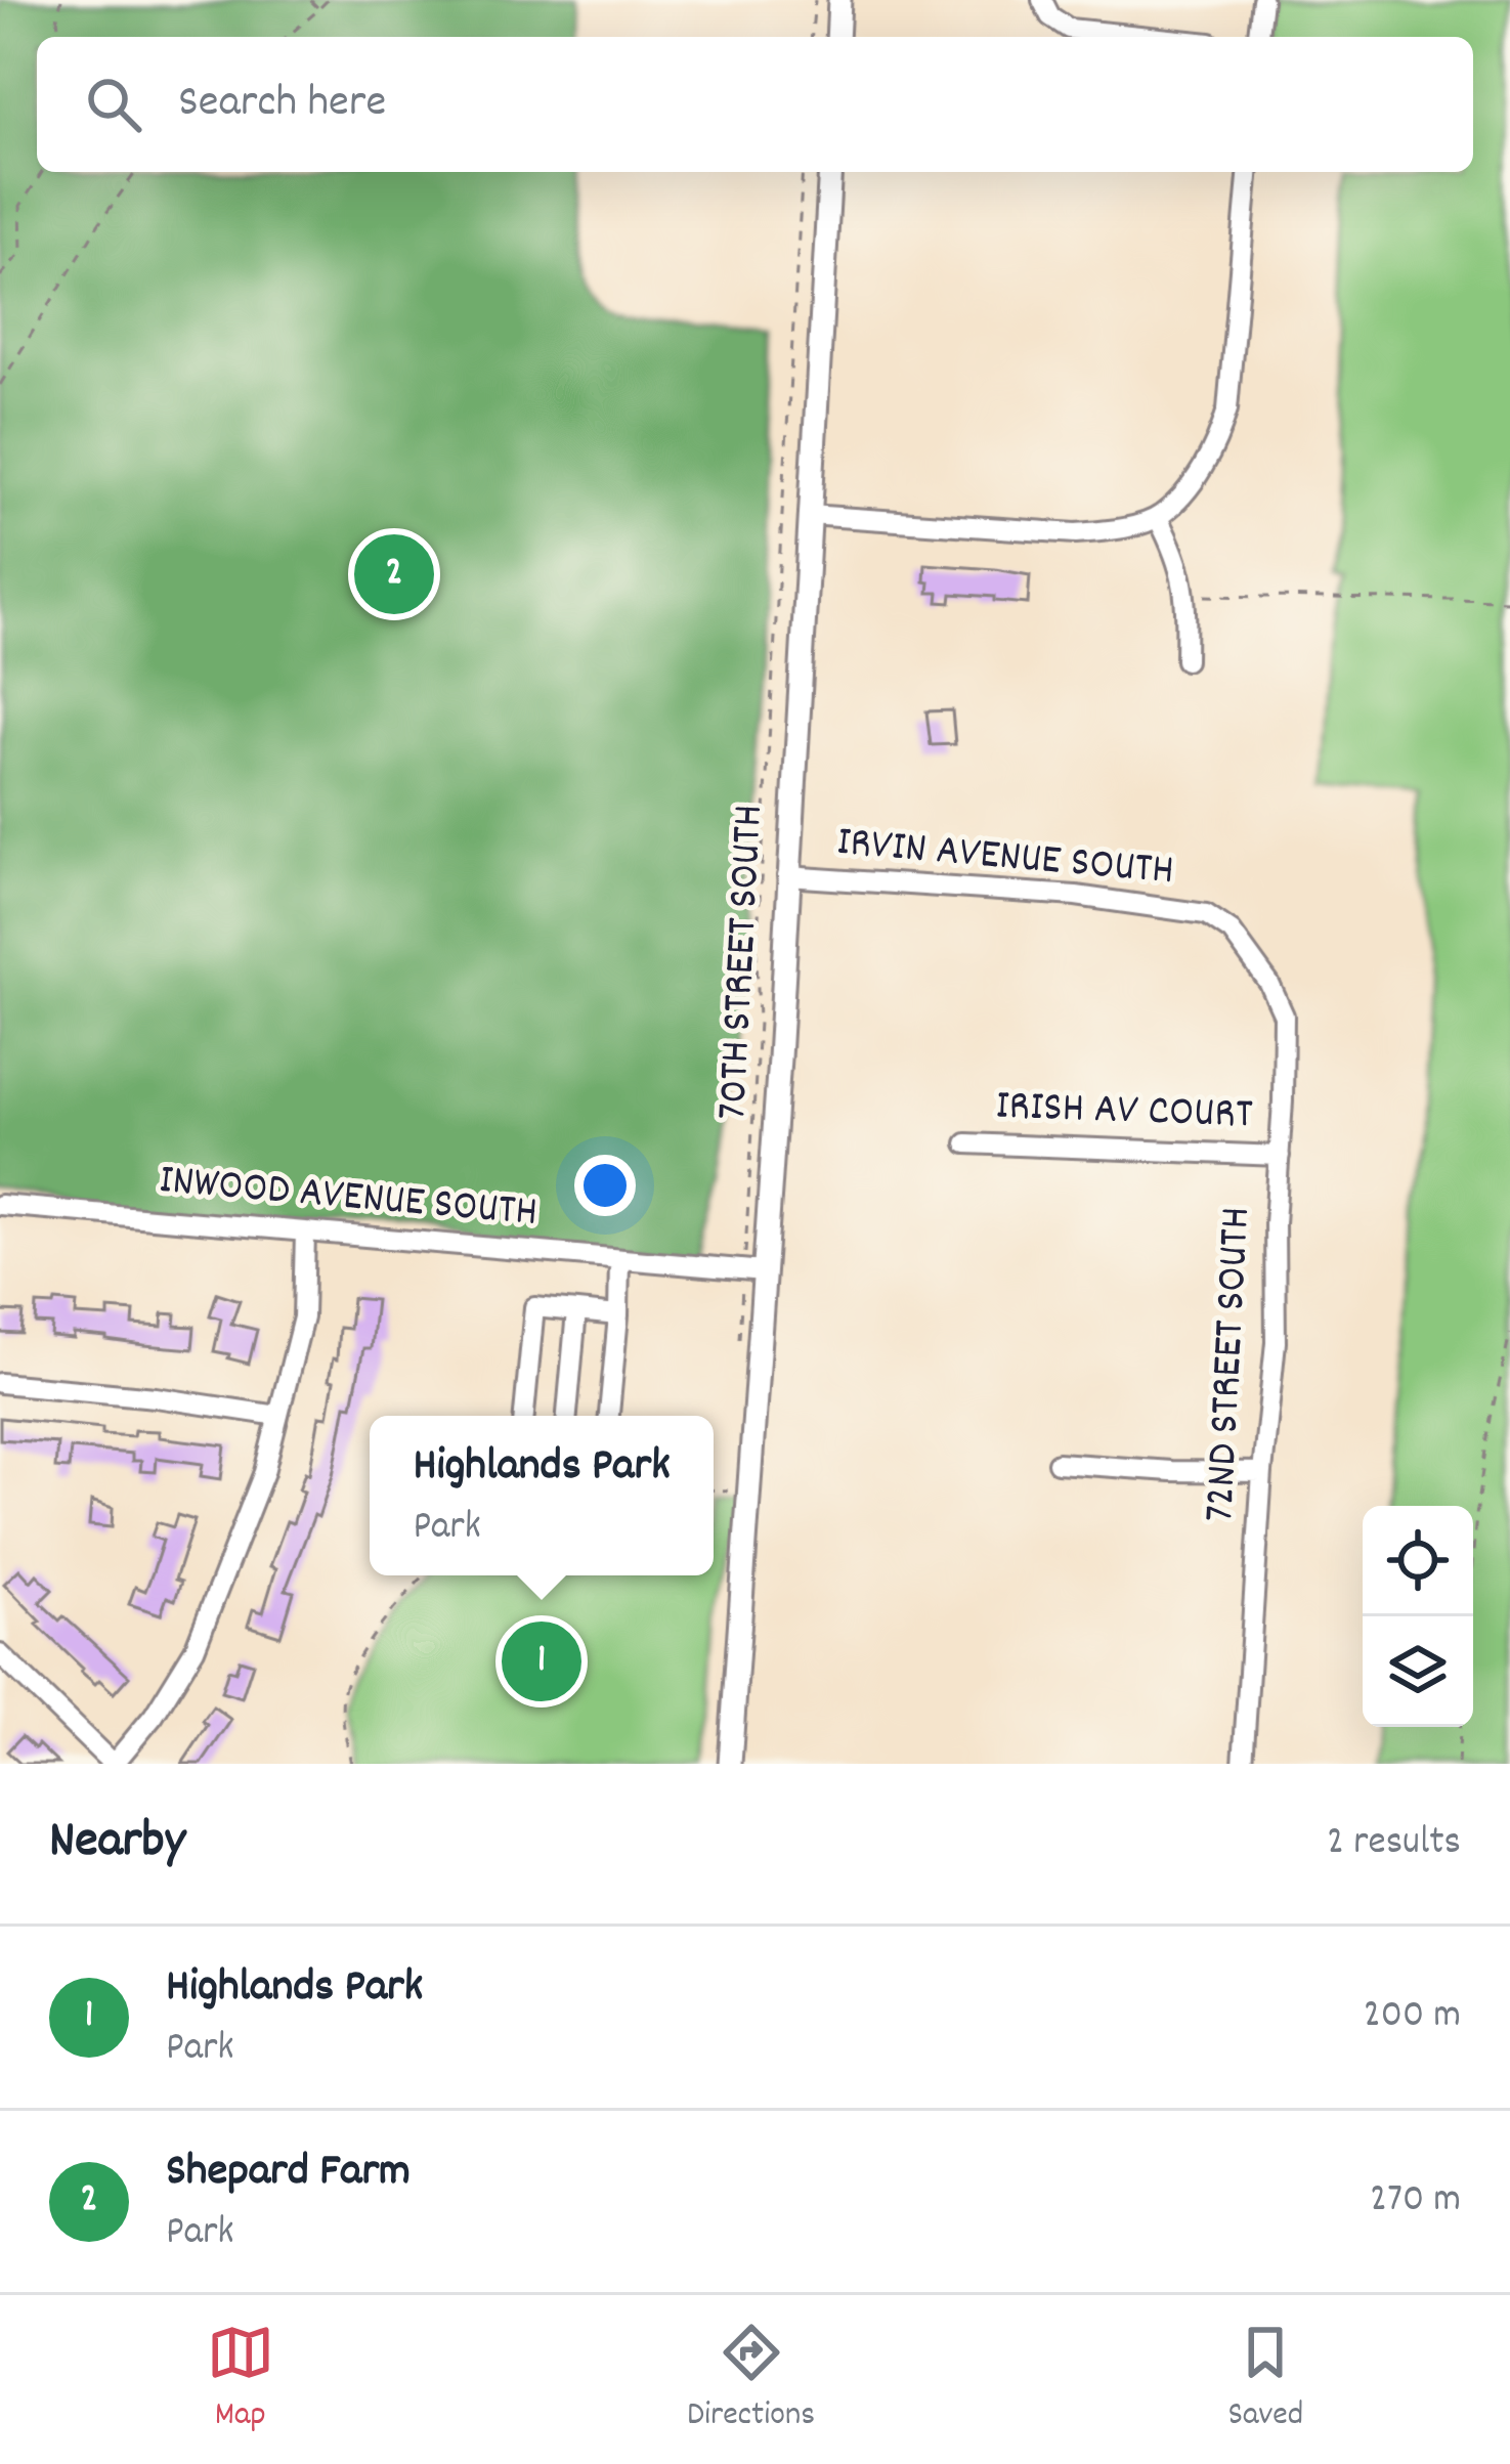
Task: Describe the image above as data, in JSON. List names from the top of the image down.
{
  "streets": {
    "main road": ["70TH STREET SOUTH"],
    "street": [
      "IRVIN AVENUE SOUTH",
      "IRISH AV COURT",
      "INWOOD AVENUE SOUTH",
      "72ND STREET SOUTH"
    ]
  },
  "crossings": [
    ["IRVIN AVENUE SOUTH", "70TH STREET SOUTH"],
    ["IRVIN AVENUE SOUTH", "72ND STREET SOUTH"],
    ["70TH STREET SOUTH", "INWOOD AVENUE SOUTH"],
    ["IRISH AV COURT", "72ND STREET SOUTH"]
  ],
  "page": {
    "search": "Search here",
    "pins": ["2", "1"],
    "popup": ["Highlands Park", "Park"],
    "heading": ["Nearby", "2 results"],
    "list": [
      {
        "mark": "1",
        "name": "Highlands Park",
        "note": "Park",
        "value": "200 m"
      },
      {
        "mark": "2",
        "name": "Shepard Farm",
        "note": "Park",
        "value": "270 m"
      }
    ],
    "nav": ["Map", "Directions", "Saved"]
  }
}
